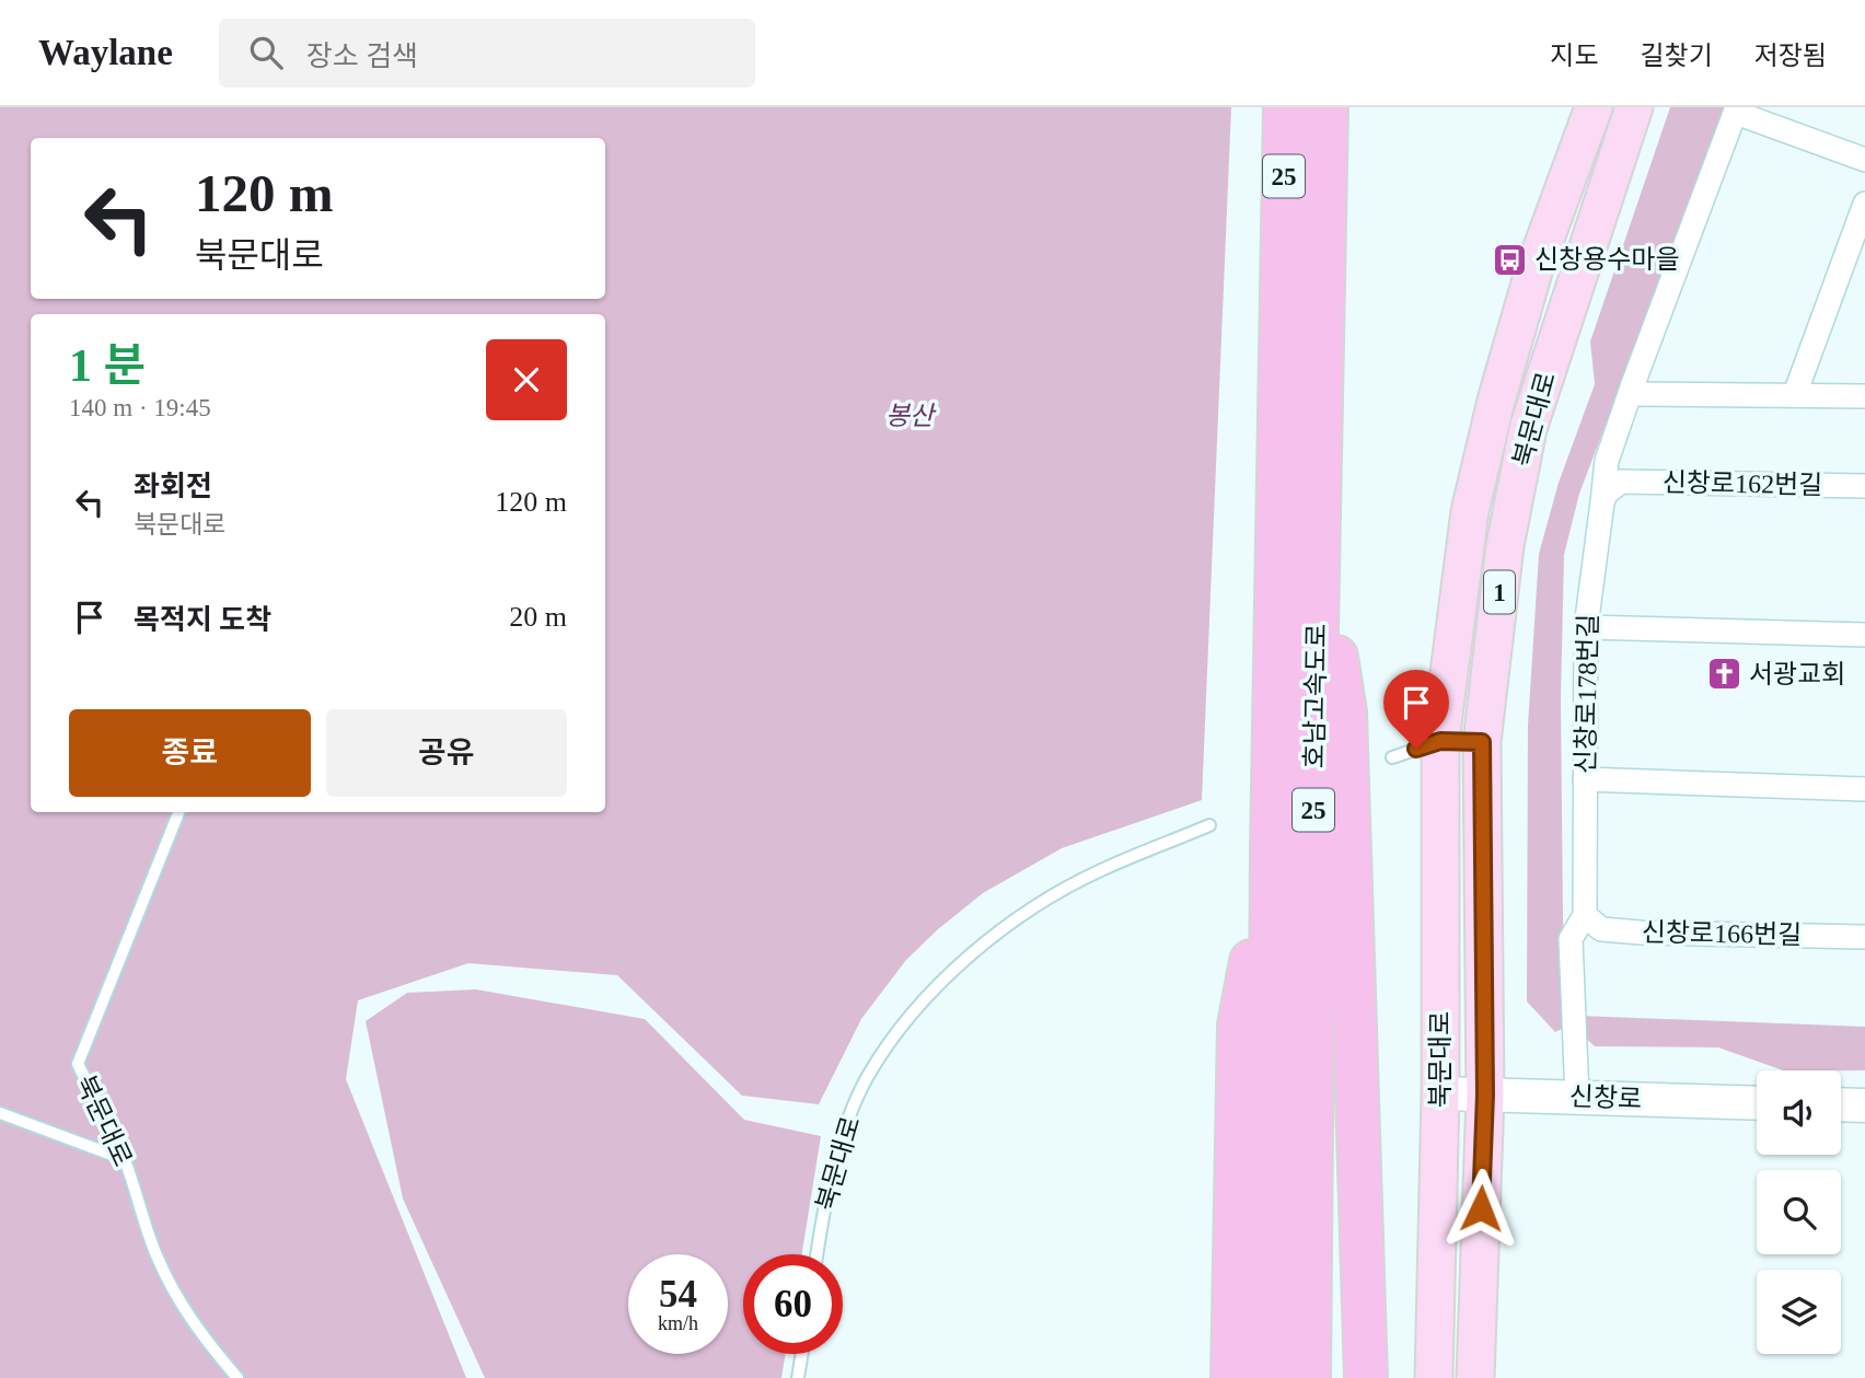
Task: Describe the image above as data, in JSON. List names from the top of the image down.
{
  "streets": {
    "highway": ["25", "호남고속도로"],
    "main road": ["북문대로", "1", "신창로"],
    "street": ["신창로162번길", "신창로178번길", "신창로166번길"]
  },
  "crossings": [
    ["북문대로", "신창로"],
    ["신창로162번길", "신창로178번길"],
    ["신창로178번길", "신창로166번길"]
  ],
  "parks": ["봉산"],
  "places": {
    "bus stop": ["신창용수마을"],
    "church": ["서광교회"]
  },
  "page": {
    "header": "Waylane",
    "search": "장소 검색",
    "nav": ["지도", "길찾기", "저장됨"],
    "turn": ["120 m", "북문대로"],
    "heading": ["1 분", "140 m · 19:45"],
    "list": [
      {
        "name": "좌회전",
        "note": "북문대로",
        "value": "120 m"
      },
      {
        "name": "목적지 도착",
        "value": "20 m"
      }
    ],
    "buttons": ["종료", "공유"],
    "speed": "54 km/h",
    "limit": "60"
  }
}
